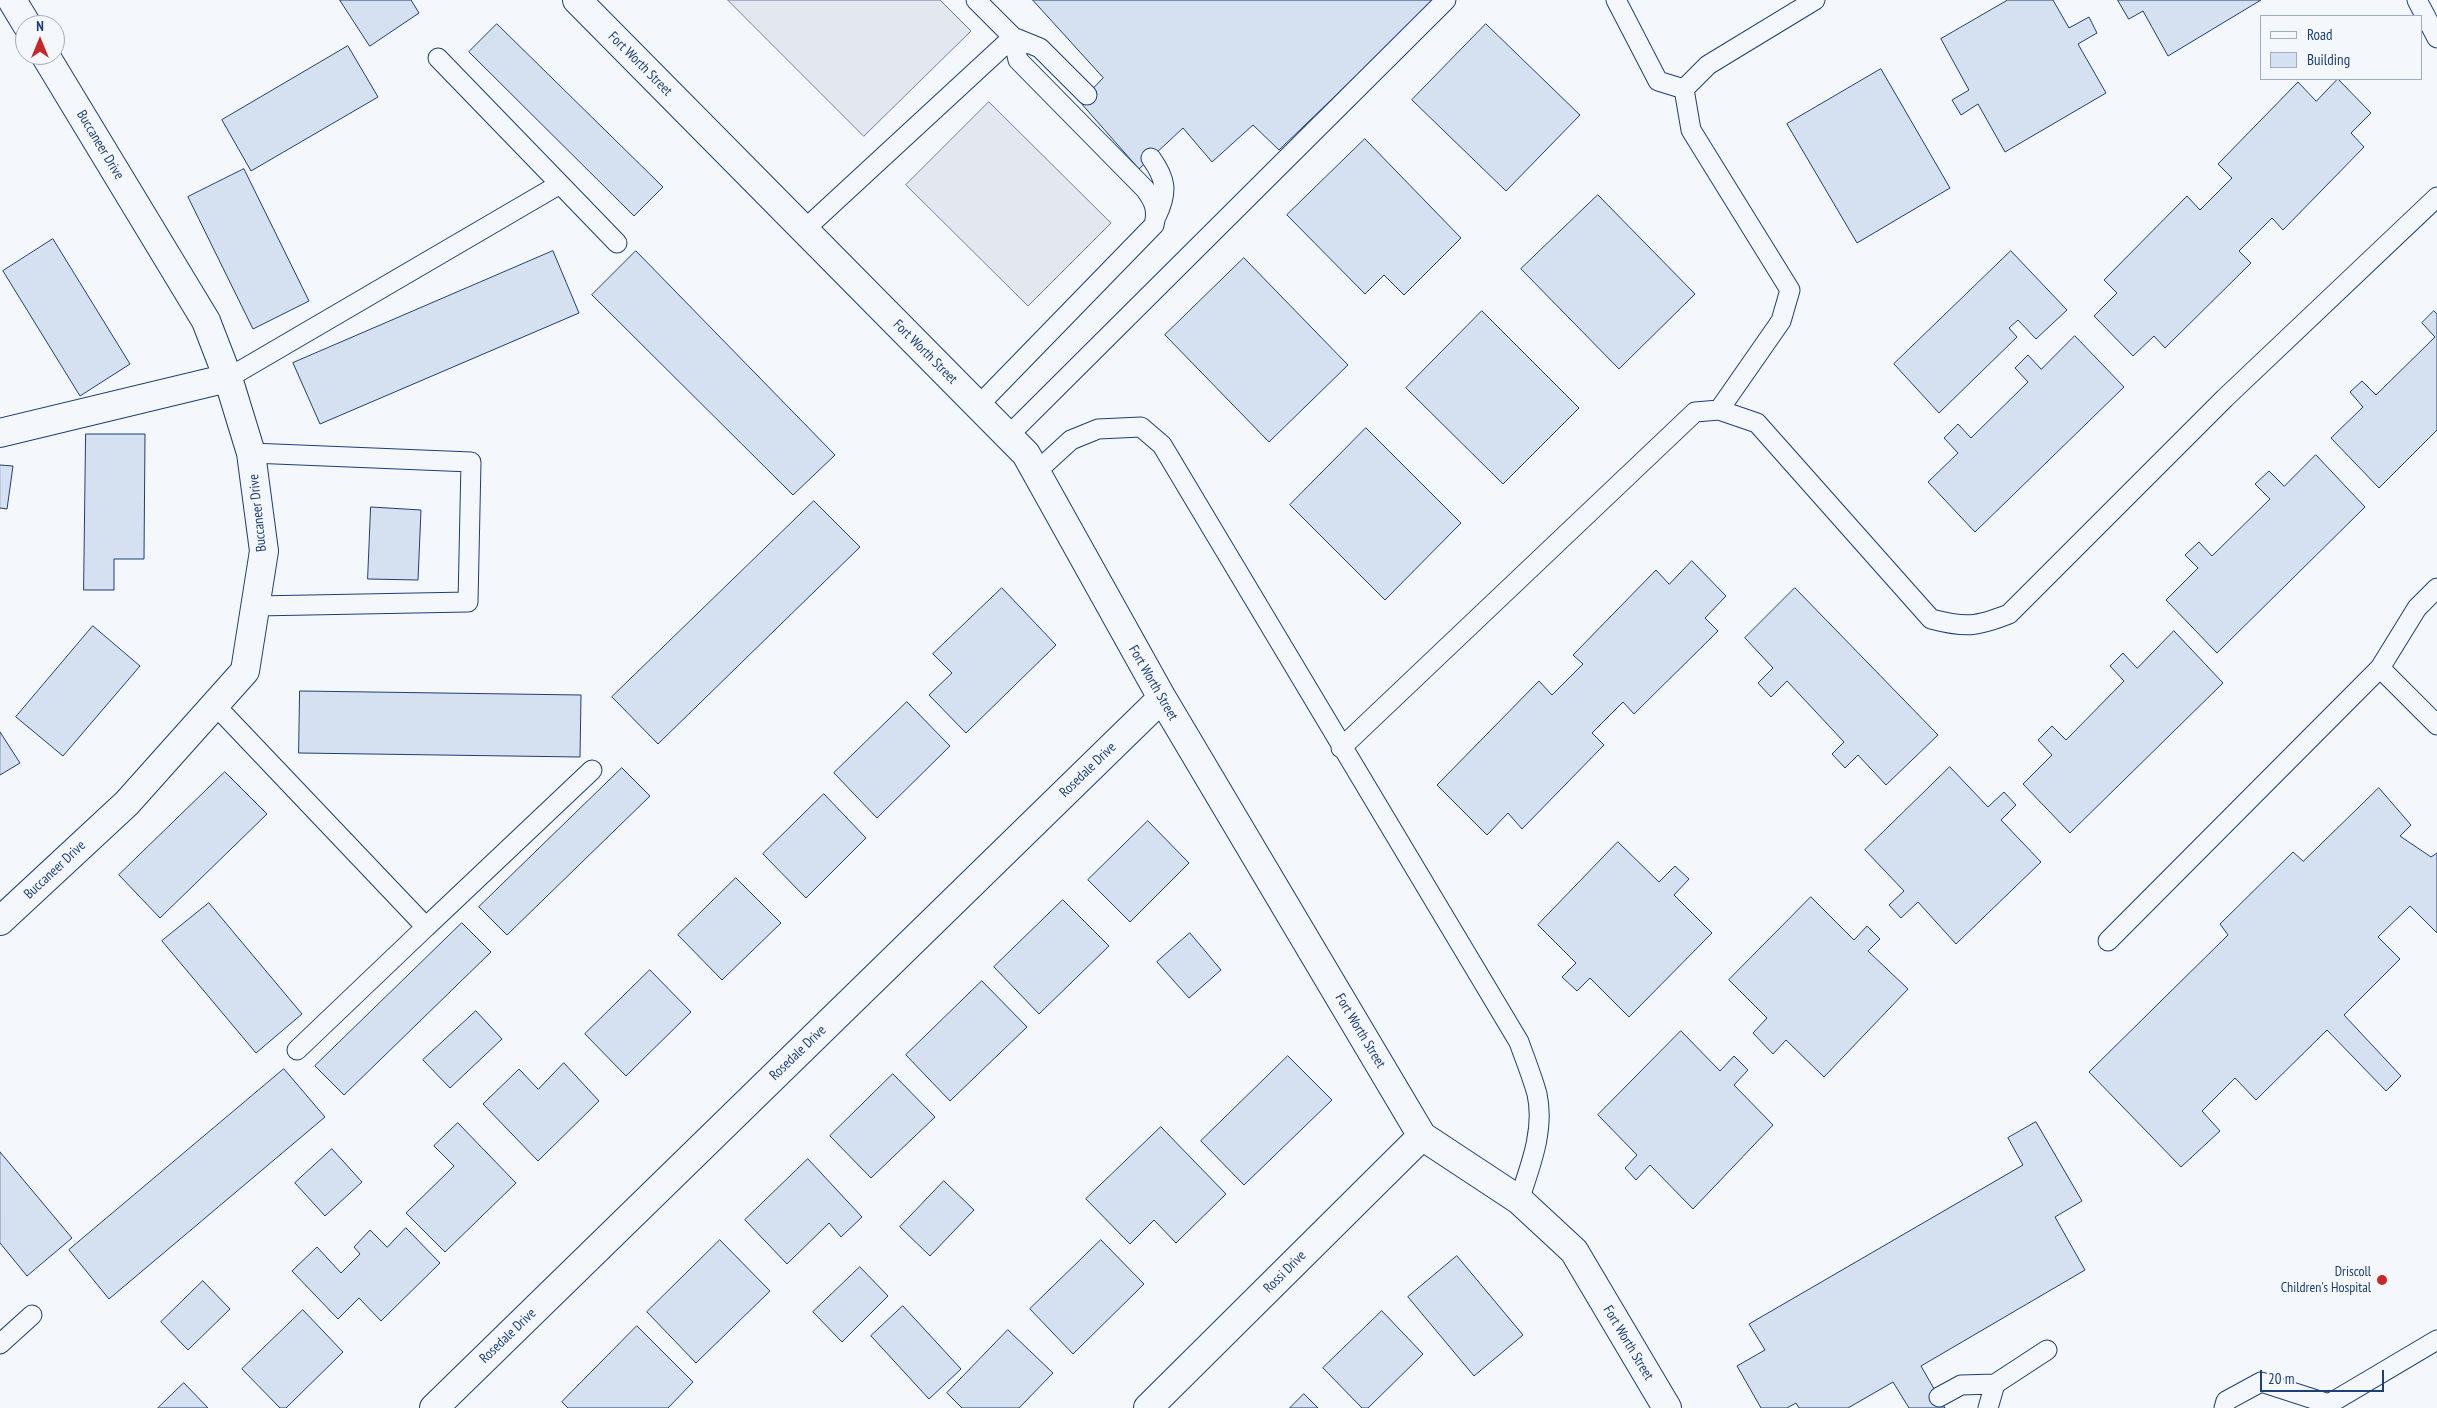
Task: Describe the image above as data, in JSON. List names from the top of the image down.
{
  "streets": {
    "street": [
      "Fort Worth Street",
      "Buccaneer Drive",
      "Rosedale Drive",
      "Rossi Drive"
    ]
  },
  "crossings": [
    ["Fort Worth Street", "Rosedale Drive"],
    ["Fort Worth Street", "Rossi Drive"]
  ],
  "places": ["Driscoll Children's Hospital"],
  "legend": ["Road", "Building"],
  "scale_bar": "20 m",
  "north": "top"
}
